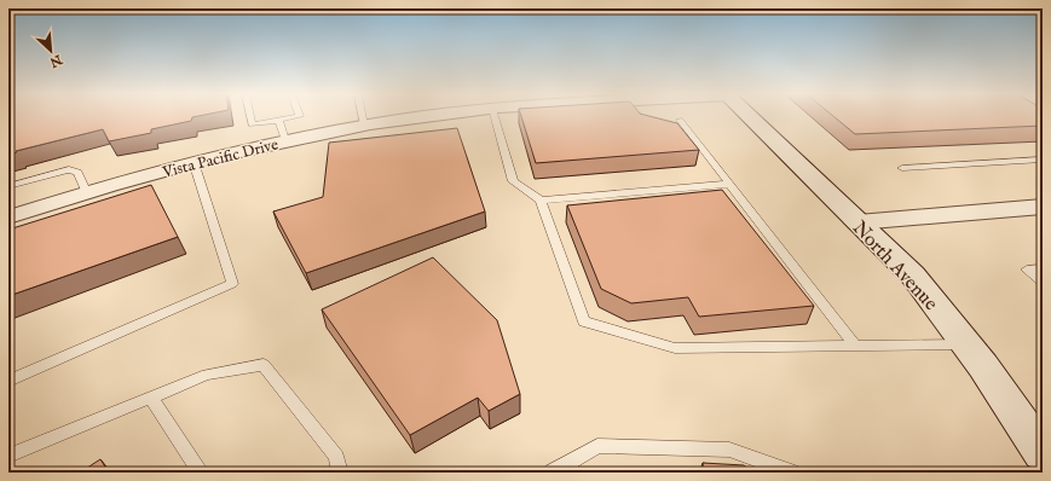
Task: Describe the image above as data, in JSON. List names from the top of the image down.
{
  "streets": {
    "main road": ["North Avenue"],
    "street": ["Vista Pacific Drive"]
  },
  "north": "bottom right"
}
